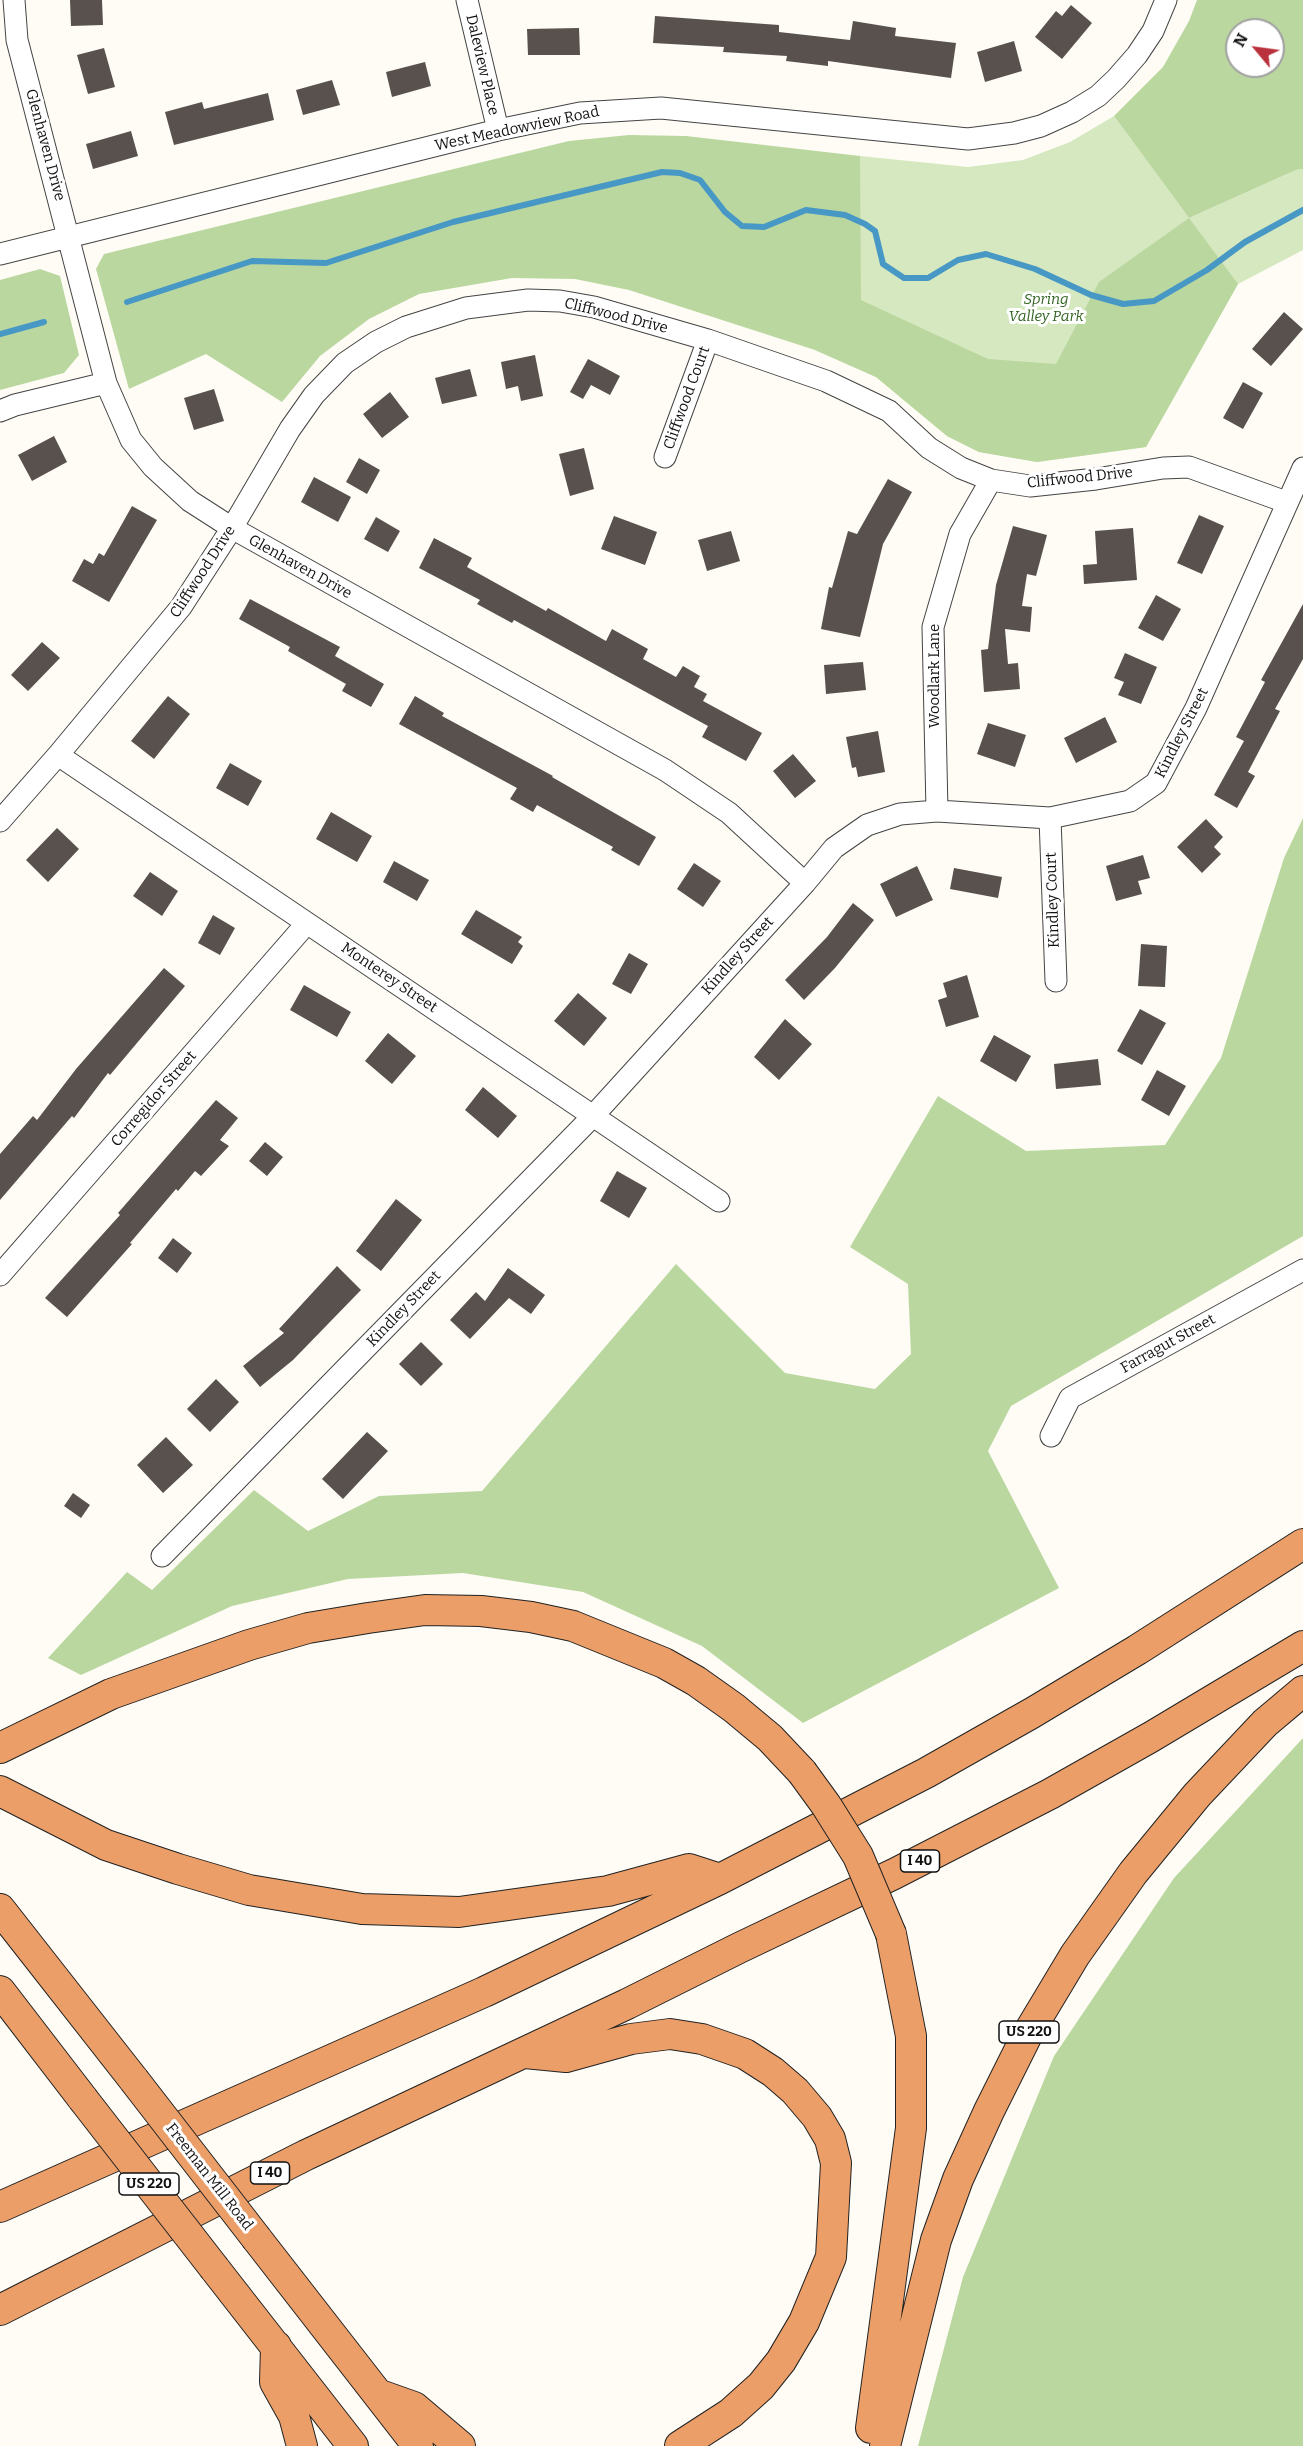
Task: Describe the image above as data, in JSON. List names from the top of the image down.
{
  "streets": {
    "highway": ["I 40", "US 220", "Freeman Mill Road"],
    "street": [
      "Daleview Place",
      "West Meadowview Road",
      "Glenhaven Drive",
      "Cliffwood Drive",
      "Cliffwood Court",
      "Woodlark Lane",
      "Kindley Street",
      "Kindley Court",
      "Monterey Street",
      "Corregidor Street",
      "Farragut Street"
    ]
  },
  "crossings": [
    ["Daleview Place", "West Meadowview Road"],
    ["West Meadowview Road", "Glenhaven Drive"],
    ["Glenhaven Drive", "Cliffwood Drive"],
    ["Glenhaven Drive", "Kindley Street"],
    ["Cliffwood Drive", "Cliffwood Court"],
    ["Cliffwood Drive", "Woodlark Lane"],
    ["Cliffwood Drive", "Kindley Street"],
    ["Cliffwood Drive", "Monterey Street"],
    ["Woodlark Lane", "Kindley Street"],
    ["Kindley Street", "Kindley Court"],
    ["Kindley Street", "Monterey Street"],
    ["Monterey Street", "Corregidor Street"]
  ],
  "parks": ["Spring Valley Park"],
  "north": "top left"
}
